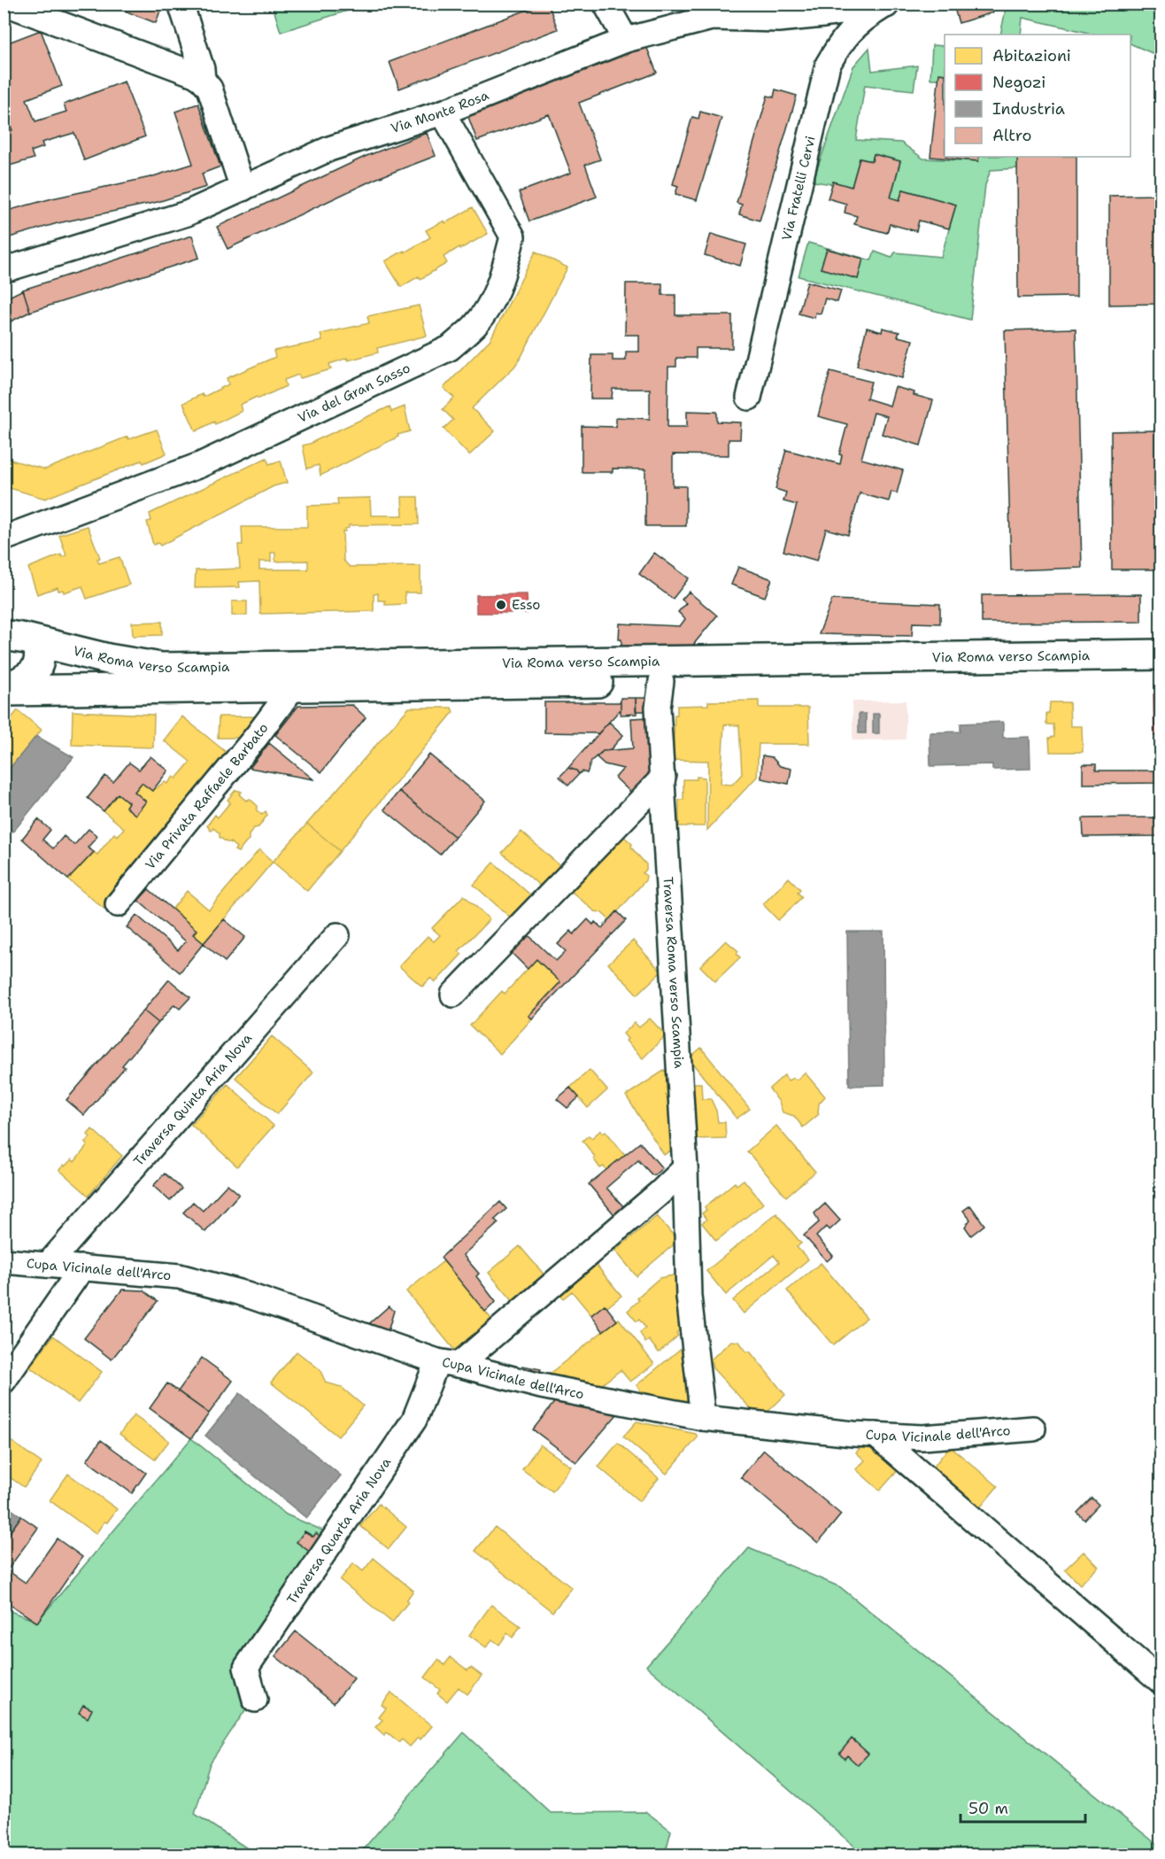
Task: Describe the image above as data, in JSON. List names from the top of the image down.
{
  "streets": {
    "main road": ["Via Roma verso Scampia"],
    "street": [
      "Via Monte Rosa",
      "Via Fratelli Cervi",
      "Via del Gran Sasso",
      "Via Privata Raffaele Barbato",
      "Traversa Roma verso Scampia",
      "Traversa Quinta Aria Nova",
      "Cupa Vicinale dell'Arco",
      "Traversa Quarta Aria Nova"
    ]
  },
  "crossings": [
    ["Via Monte Rosa", "Via Fratelli Cervi"],
    ["Via Monte Rosa", "Via del Gran Sasso"],
    ["Via Roma verso Scampia", "Via Privata Raffaele Barbato"],
    ["Via Roma verso Scampia", "Traversa Roma verso Scampia"],
    ["Traversa Roma verso Scampia", "Cupa Vicinale dell'Arco"],
    ["Traversa Quinta Aria Nova", "Cupa Vicinale dell'Arco"],
    ["Cupa Vicinale dell'Arco", "Traversa Quarta Aria Nova"]
  ],
  "places": ["Esso"],
  "legend": [
    "Abitazioni",
    "Negozi",
    "Industria",
    "Altro"
  ],
  "scale_bar": "50 m"
}
